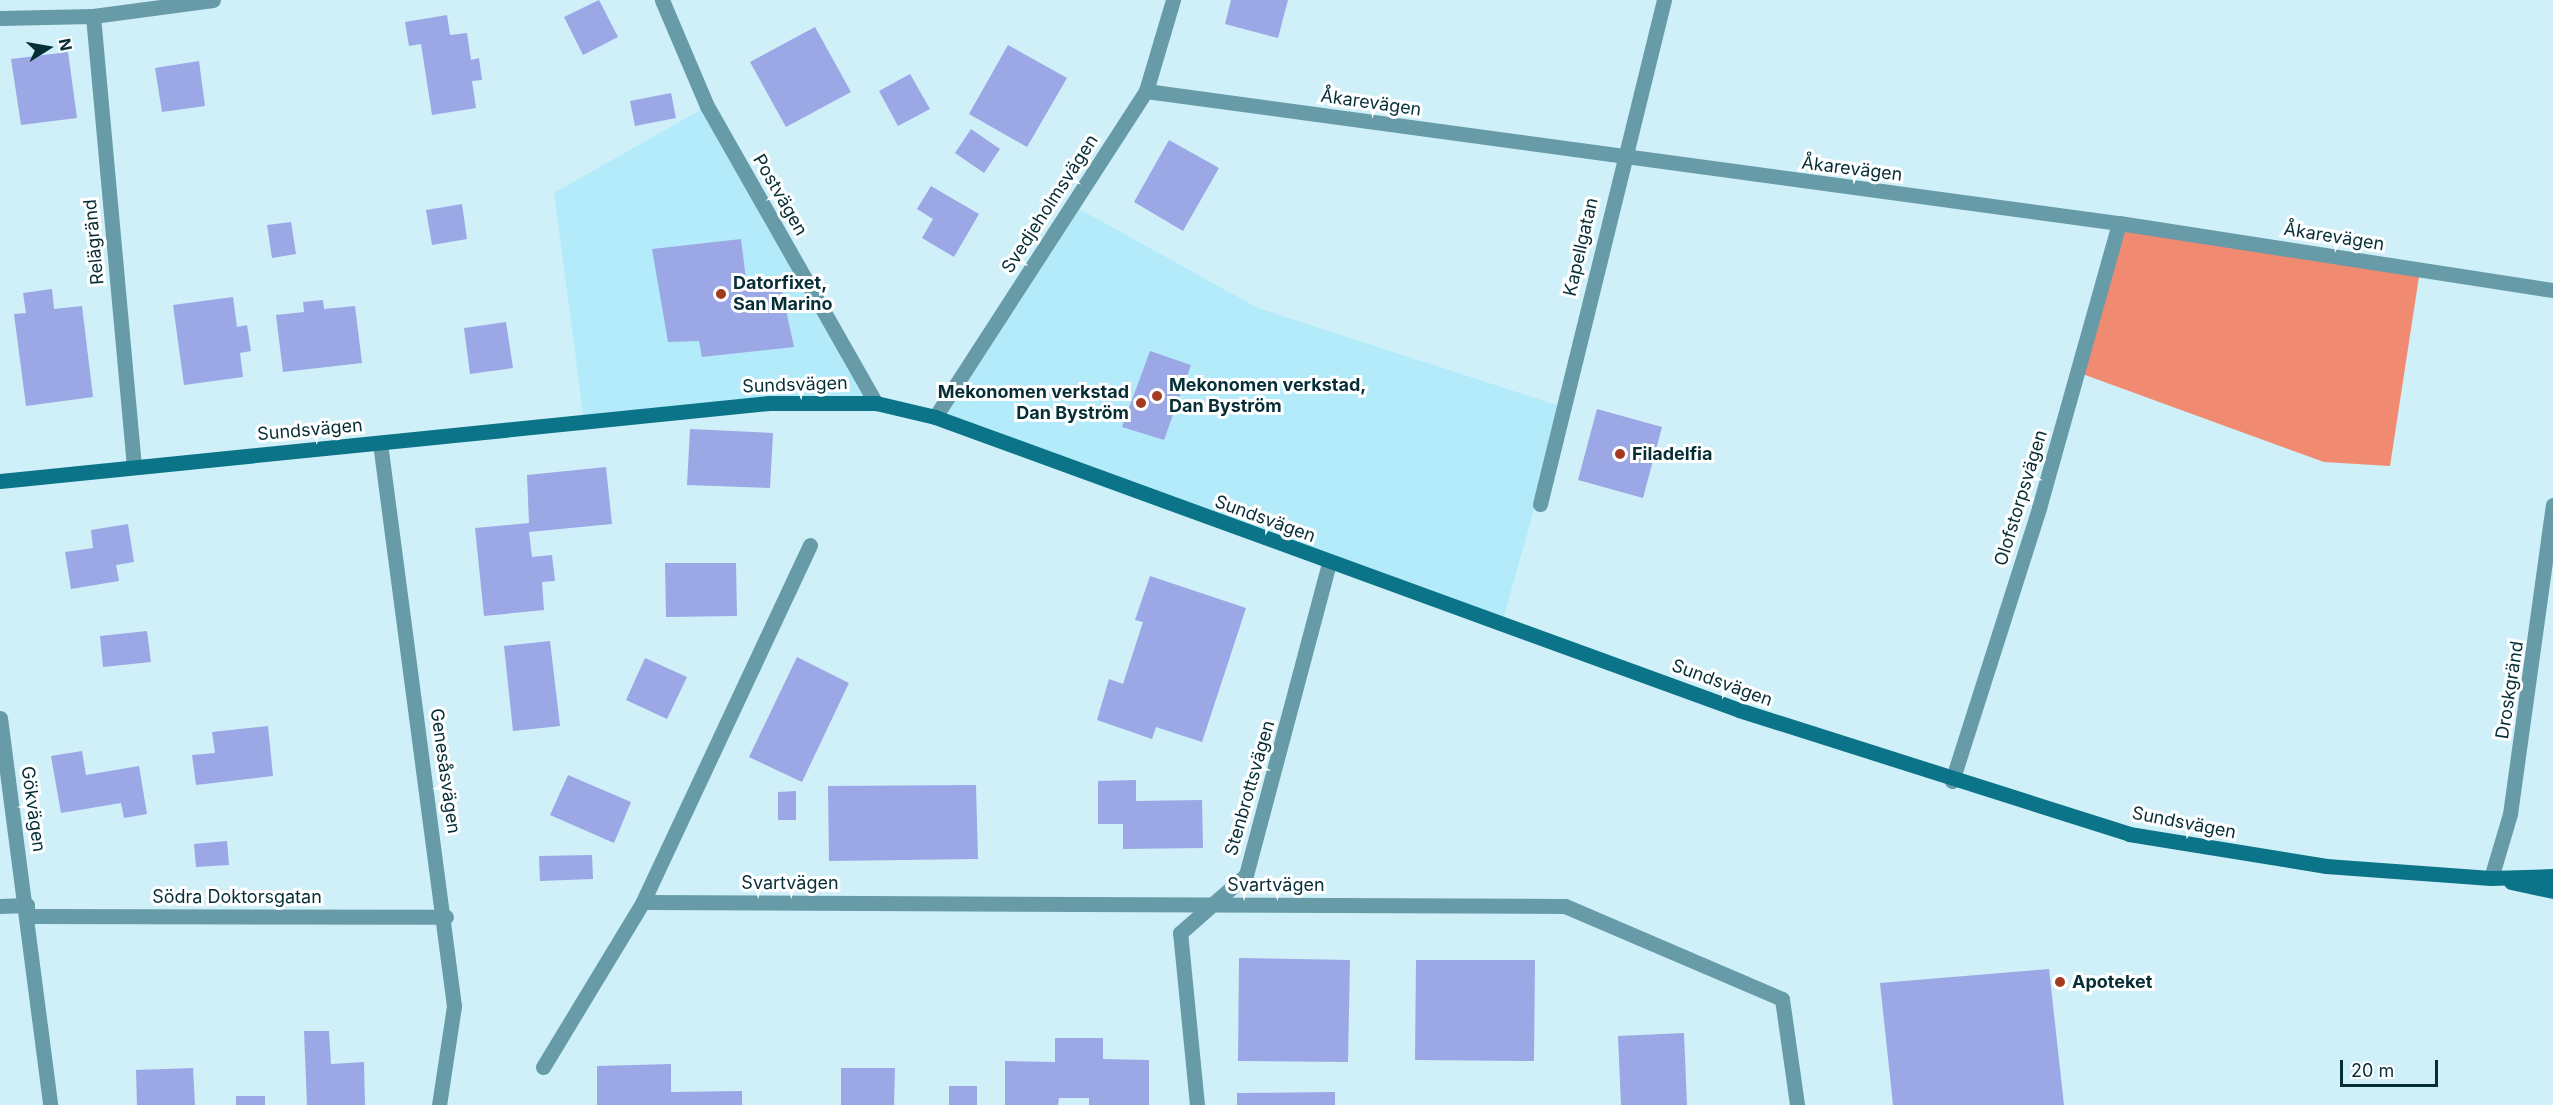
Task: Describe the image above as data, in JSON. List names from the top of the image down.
{
  "streets": {
    "street": [
      "Åkarevägen",
      "Postvägen",
      "Svedjeholmsvägen",
      "Relägränd",
      "Kapellgatan",
      "Sundsvägen",
      "Olofstorpsvägen",
      "Droskgränd",
      "Genesåsvägen",
      "Stenbrottsvägen",
      "Gökvägen",
      "Svartvägen",
      "Södra Doktorsgatan"
    ]
  },
  "crossings": [
    ["Åkarevägen", "Svedjeholmsvägen"],
    ["Åkarevägen", "Kapellgatan"],
    ["Åkarevägen", "Olofstorpsvägen"],
    ["Postvägen", "Sundsvägen"],
    ["Svedjeholmsvägen", "Sundsvägen"],
    ["Relägränd", "Sundsvägen"],
    ["Sundsvägen", "Olofstorpsvägen"],
    ["Sundsvägen", "Droskgränd"],
    ["Sundsvägen", "Genesåsvägen"],
    ["Sundsvägen", "Stenbrottsvägen"],
    ["Genesåsvägen", "Södra Doktorsgatan"],
    ["Stenbrottsvägen", "Svartvägen"],
    ["Gökvägen", "Södra Doktorsgatan"]
  ],
  "places": [
    "Datorfixet, San Marino",
    "Mekonomen verkstad, Dan Byström",
    "Mekonomen verkstad Dan Byström",
    "Filadelfia",
    "Apoteket"
  ],
  "scale_bar": "20 m",
  "north": "right"
}
